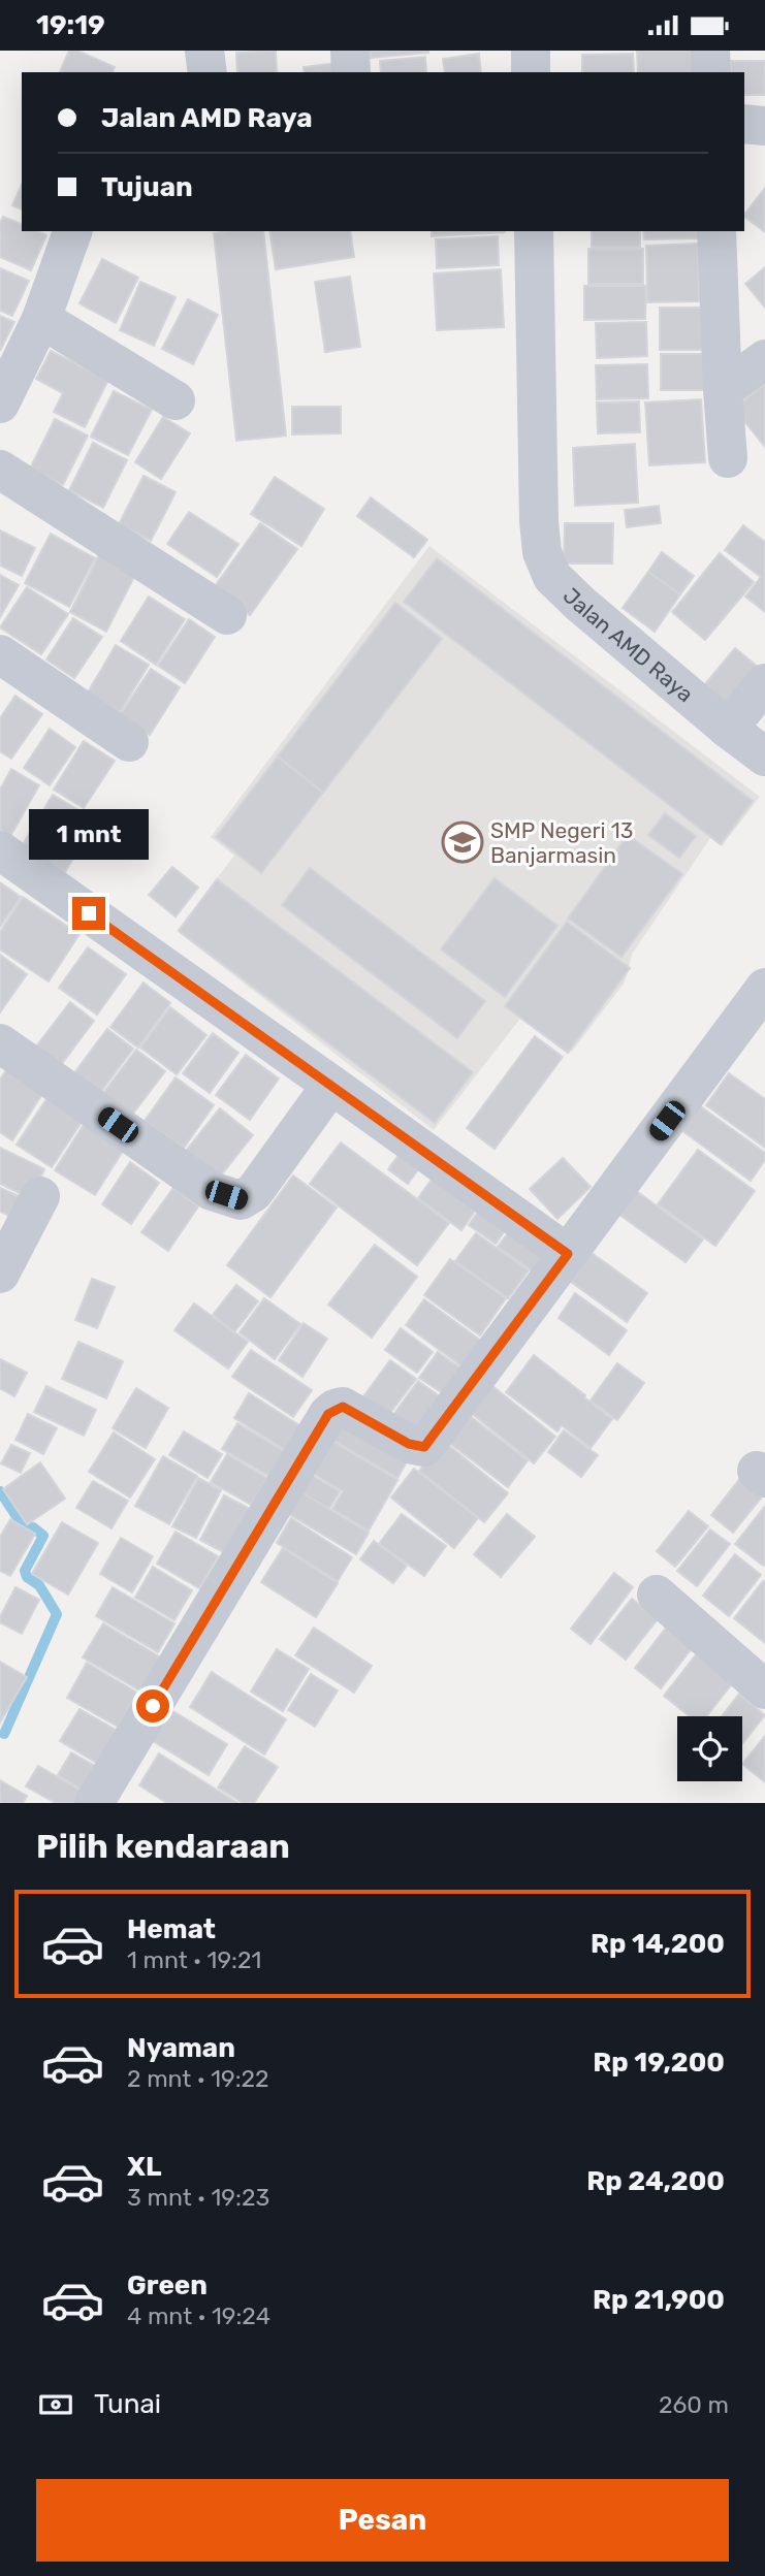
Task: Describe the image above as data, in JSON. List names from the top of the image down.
{
  "streets": {
    "street": ["Jalan AMD Raya"]
  },
  "places": {
    "school or university": ["SMP Negeri 13 Banjarmasin"]
  },
  "page": {
    "status": "19:19",
    "banner": ["Jalan AMD Raya", "Tujuan"],
    "bubble": "1 mnt",
    "heading": "Pilih kendaraan",
    "list": [
      {
        "name": "Hemat",
        "note": "1 mnt · 19:21",
        "value": "Rp 14,200"
      },
      {
        "name": "Nyaman",
        "note": "2 mnt · 19:22",
        "value": "Rp 19,200"
      },
      {
        "name": "XL",
        "note": "3 mnt · 19:23",
        "value": "Rp 24,200"
      },
      {
        "name": "Green",
        "note": "4 mnt · 19:24",
        "value": "Rp 21,900"
      }
    ],
    "pay": ["Tunai", "260 m"],
    "buttons": "Pesan"
  }
}
